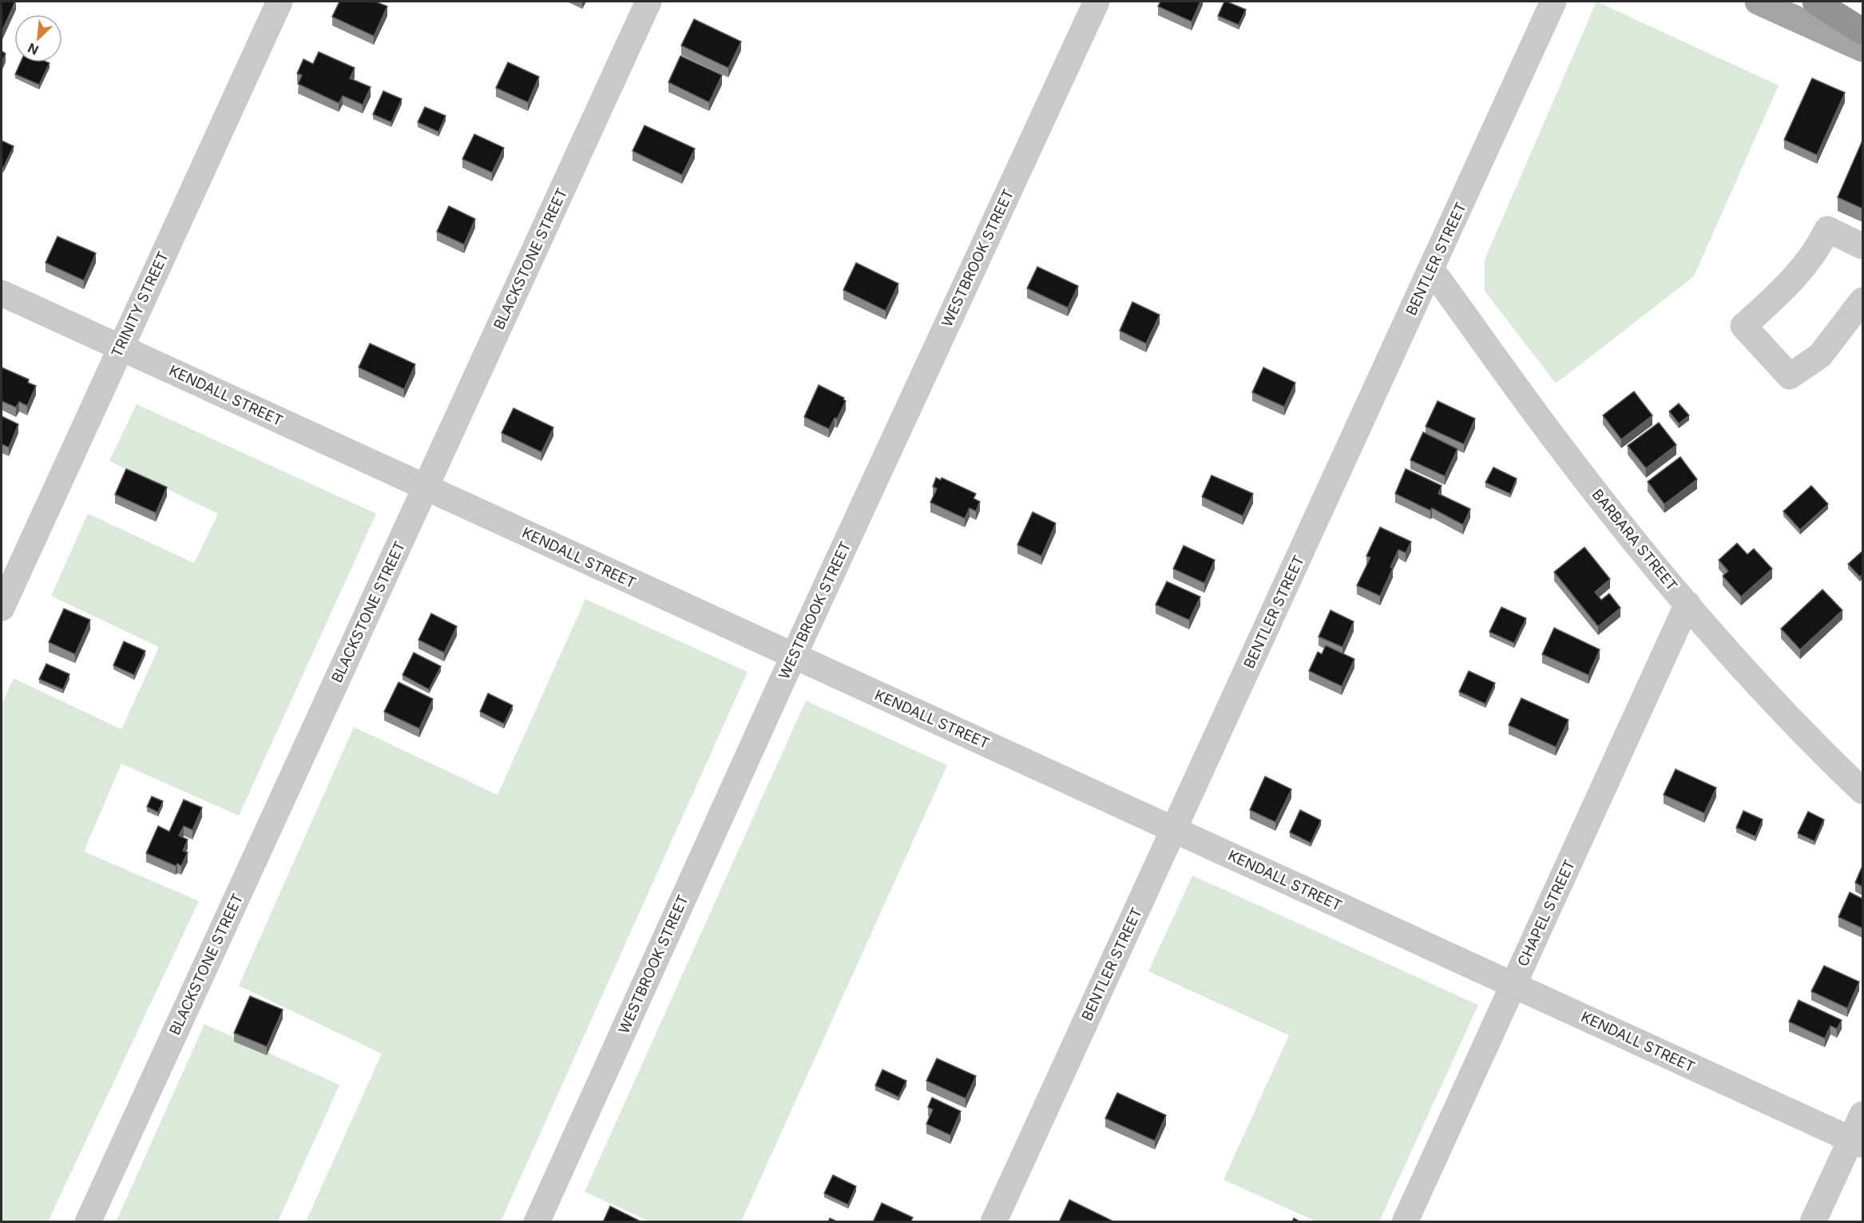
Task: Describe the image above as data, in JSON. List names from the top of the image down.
{
  "streets": {
    "street": [
      "WESTBROOK STREET",
      "BLACKSTONE STREET",
      "BENTLER STREET",
      "TRINITY STREET",
      "KENDALL STREET",
      "BARBARA STREET",
      "CHAPEL STREET"
    ]
  },
  "crossings": [
    ["WESTBROOK STREET", "KENDALL STREET"],
    ["BLACKSTONE STREET", "KENDALL STREET"],
    ["BENTLER STREET", "KENDALL STREET"],
    ["BENTLER STREET", "BARBARA STREET"],
    ["TRINITY STREET", "KENDALL STREET"],
    ["KENDALL STREET", "CHAPEL STREET"],
    ["BARBARA STREET", "CHAPEL STREET"]
  ],
  "north": "bottom left"
}
